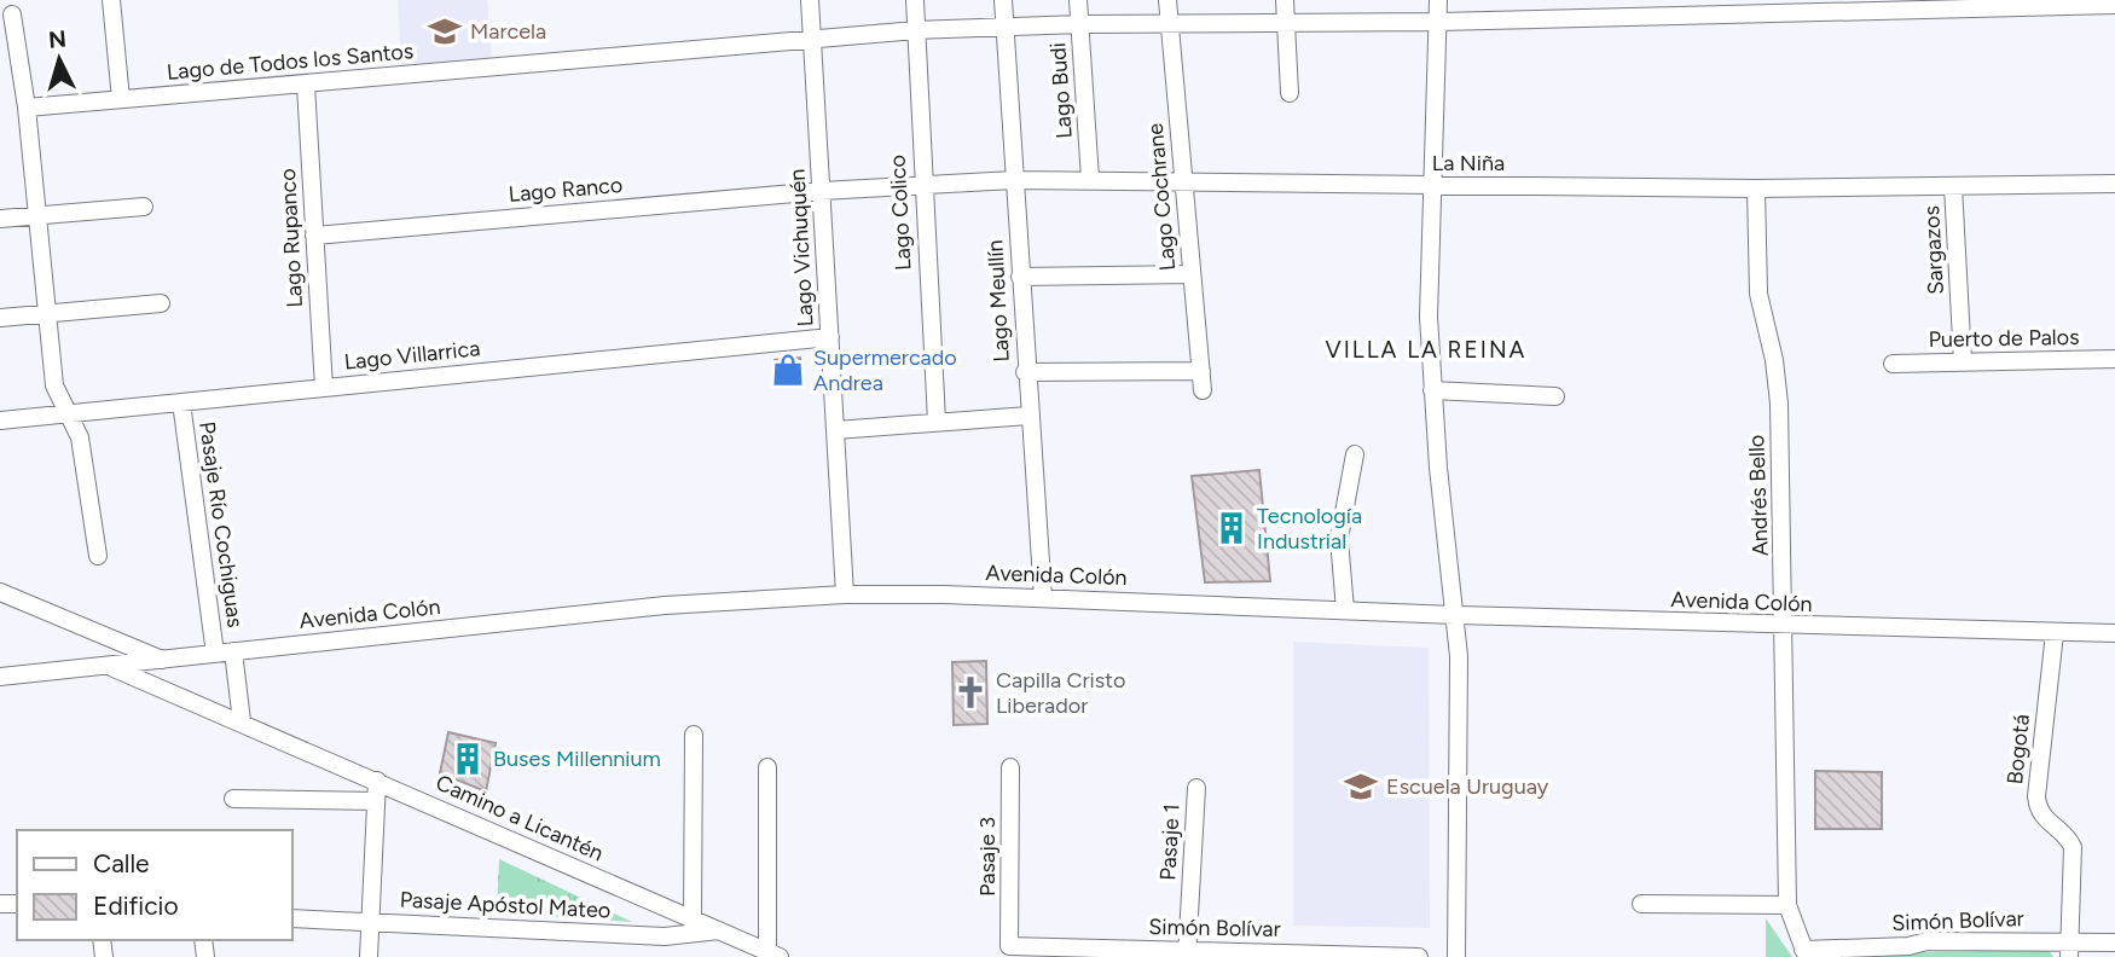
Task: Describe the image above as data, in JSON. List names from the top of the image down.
{
  "streets": {
    "street": [
      "Lago de Todos los Santos",
      "Lago Budi",
      "La Niña",
      "Lago Ranco",
      "Lago Cochrane",
      "Lago Colico",
      "Lago Rupanco",
      "Lago Vichuquén",
      "Sargazos",
      "Lago Meullín",
      "Puerto de Palos",
      "Lago Villarrica",
      "Andrés Bello",
      "Pasaje Río Cochiguas",
      "Avenida Colón",
      "Bogotá",
      "Camino a Licantén",
      "Pasaje 1",
      "Pasaje 3",
      "Pasaje Apóstol Mateo",
      "Simón Bolívar"
    ]
  },
  "crossings": [
    ["Lago de Todos los Santos", "Lago Budi"],
    ["Lago de Todos los Santos", "Lago Cochrane"],
    ["Lago de Todos los Santos", "Lago Colico"],
    ["Lago de Todos los Santos", "Lago Rupanco"],
    ["Lago de Todos los Santos", "Lago Vichuquén"],
    ["Lago de Todos los Santos", "Lago Meullín"],
    ["Lago Budi", "La Niña"],
    ["La Niña", "Lago Ranco"],
    ["La Niña", "Lago Cochrane"],
    ["La Niña", "Lago Colico"],
    ["La Niña", "Lago Vichuquén"],
    ["La Niña", "Sargazos"],
    ["La Niña", "Lago Meullín"],
    ["La Niña", "Andrés Bello"],
    ["Lago Ranco", "Lago Rupanco"],
    ["Lago Ranco", "Lago Vichuquén"],
    ["Lago Rupanco", "Lago Villarrica"],
    ["Lago Vichuquén", "Lago Villarrica"],
    ["Lago Vichuquén", "Avenida Colón"],
    ["Sargazos", "Puerto de Palos"],
    ["Lago Meullín", "Avenida Colón"],
    ["Lago Villarrica", "Pasaje Río Cochiguas"],
    ["Andrés Bello", "Avenida Colón"],
    ["Andrés Bello", "Simón Bolívar"],
    ["Pasaje Río Cochiguas", "Avenida Colón"],
    ["Avenida Colón", "Bogotá"],
    ["Avenida Colón", "Camino a Licantén"],
    ["Bogotá", "Simón Bolívar"],
    ["Camino a Licantén", "Pasaje Apóstol Mateo"],
    ["Pasaje 1", "Simón Bolívar"],
    ["Pasaje 3", "Simón Bolívar"]
  ],
  "districts": ["VILLA LA REINA"],
  "places": {
    "school or university": ["Marcela", "Escuela Uruguay"],
    "shop": ["Supermercado Andrea"],
    "building": ["Tecnología Industrial", "Buses Millennium"],
    "church": ["Capilla Cristo Liberador"]
  },
  "legend": ["Calle", "Edificio"],
  "north": "top"
}
